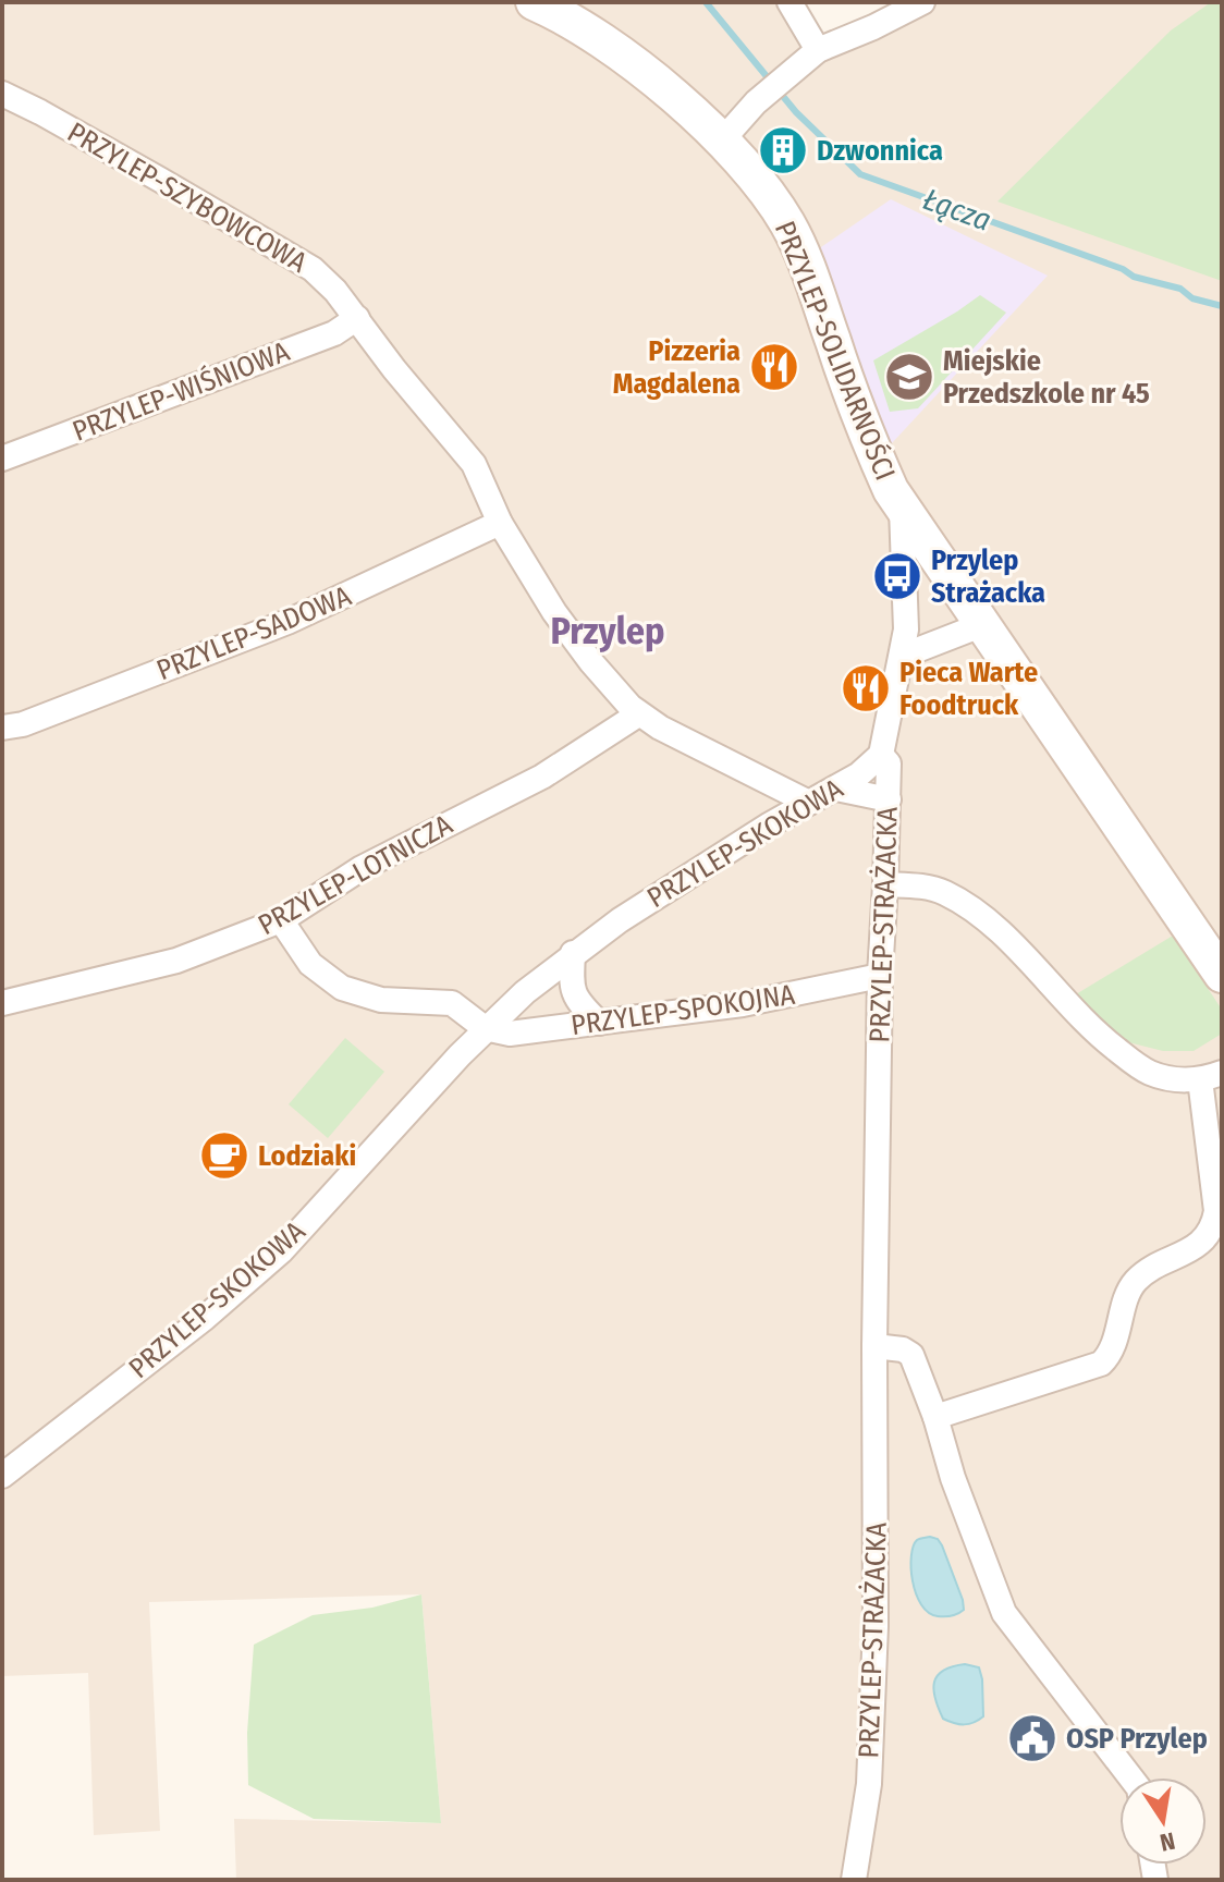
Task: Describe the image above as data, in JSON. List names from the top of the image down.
{
  "streets": {
    "main road": ["PRZYLEP-SOLIDARNOŚCI"],
    "street": [
      "PRZYLEP-SZYBOWCOWA",
      "PRZYLEP-WIŚNIOWA",
      "PRZYLEP-SADOWA",
      "PRZYLEP-SKOKOWA",
      "PRZYLEP-LOTNICZA",
      "PRZYLEP-STRAŻACKA",
      "PRZYLEP-SPOKOJNA"
    ]
  },
  "crossings": [
    ["PRZYLEP-SZYBOWCOWA", "PRZYLEP-WIŚNIOWA"],
    ["PRZYLEP-SZYBOWCOWA", "PRZYLEP-SADOWA"],
    ["PRZYLEP-SZYBOWCOWA", "PRZYLEP-SKOKOWA"],
    ["PRZYLEP-SZYBOWCOWA", "PRZYLEP-LOTNICZA"],
    ["PRZYLEP-SOLIDARNOŚCI", "PRZYLEP-STRAŻACKA"],
    ["PRZYLEP-SKOKOWA", "PRZYLEP-STRAŻACKA"],
    ["PRZYLEP-SKOKOWA", "PRZYLEP-SPOKOJNA"],
    ["PRZYLEP-STRAŻACKA", "PRZYLEP-SPOKOJNA"]
  ],
  "districts": ["Przylep"],
  "water": ["Łącza"],
  "places": {
    "building": ["Dzwonnica"],
    "restaurant": ["Pizzeria Magdalena", "Pieca Warte Foodtruck"],
    "school or university": ["Miejskie Przedszkole nr 45"],
    "bus stop": ["Przylep Strażacka"],
    "cafe": ["Lodziaki"],
    "public building": ["OSP Przylep"]
  },
  "north": "bottom"
}
